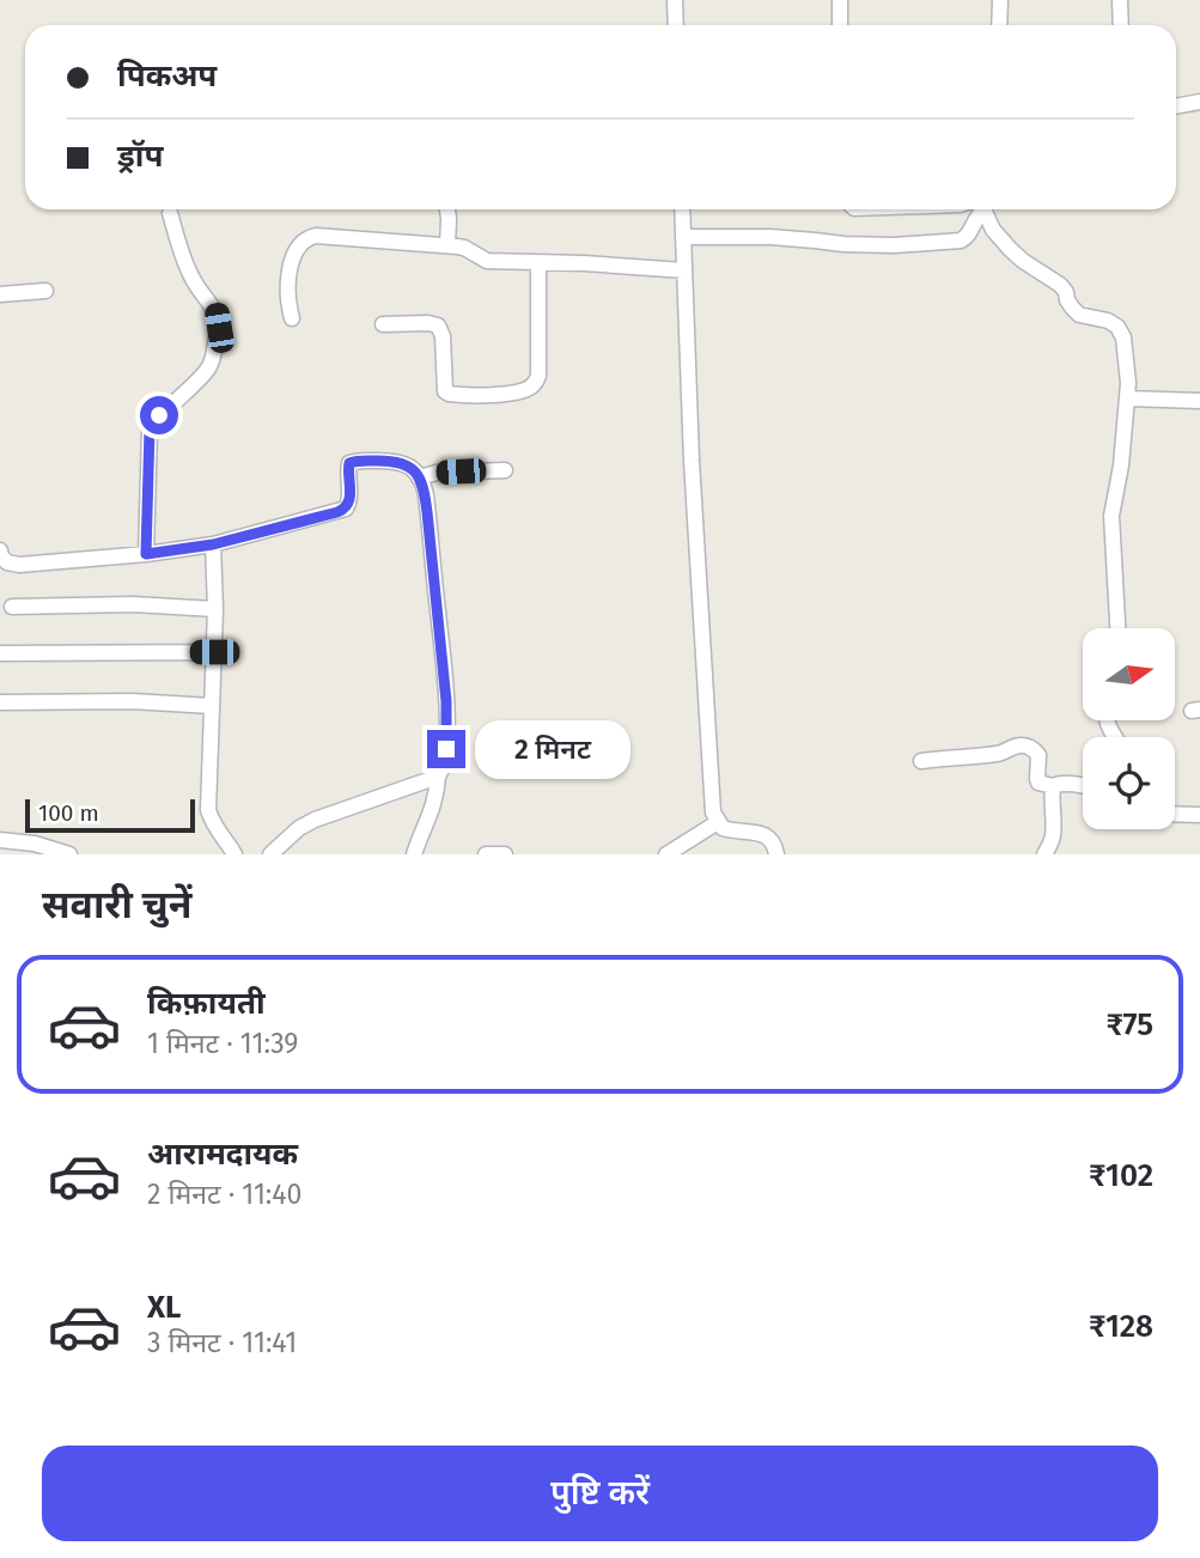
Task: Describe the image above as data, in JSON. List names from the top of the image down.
{
  "scale_bar": "100 m",
  "north": "right",
  "page": {
    "banner": ["पिकअप", "ड्रॉप"],
    "bubble": "2 मिनट",
    "scale": "100 m",
    "heading": "सवारी चुनें",
    "list": [
      {
        "name": "किफ़ायती",
        "note": "1 मिनट · 11:39",
        "value": "₹75"
      },
      {
        "name": "आरामदायक",
        "note": "2 मिनट · 11:40",
        "value": "₹102"
      },
      {
        "name": "XL",
        "note": "3 मिनट · 11:41",
        "value": "₹128"
      }
    ],
    "buttons": "पुष्टि करें"
  }
}
